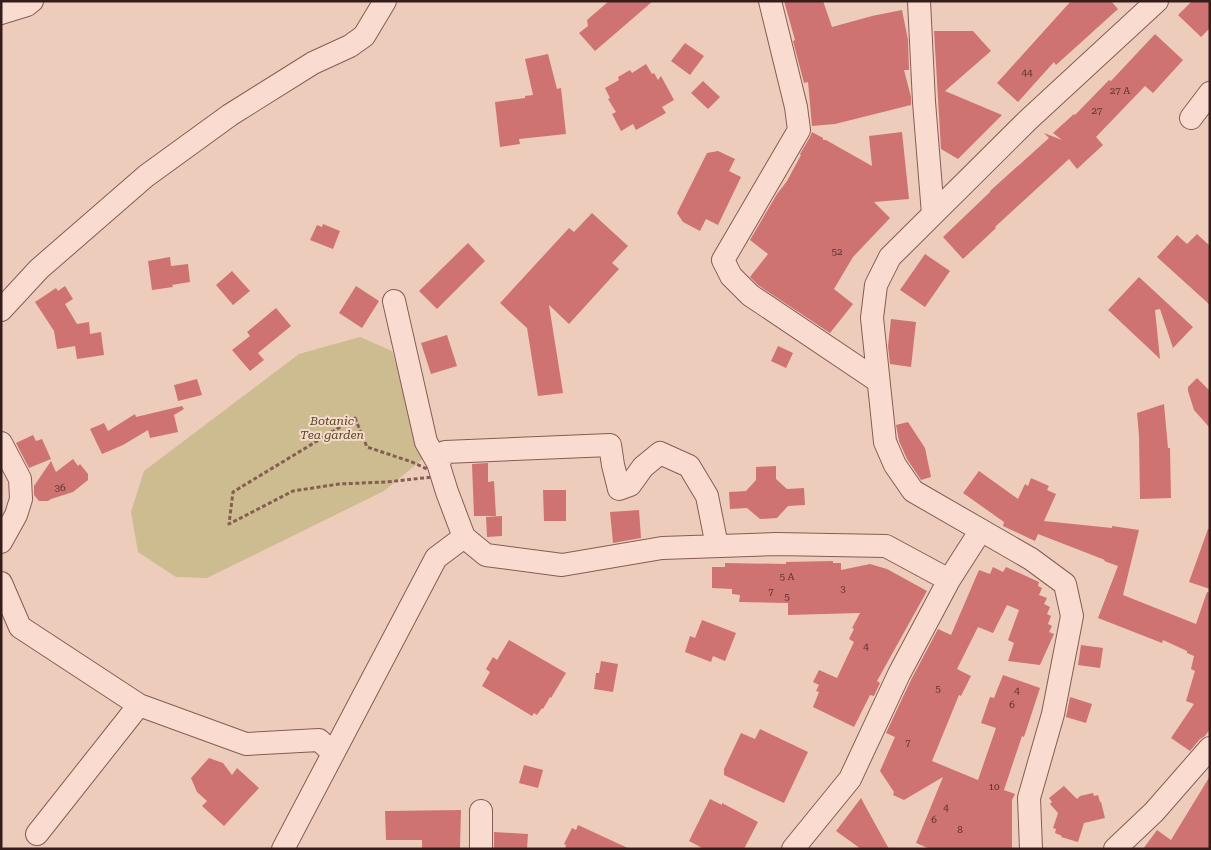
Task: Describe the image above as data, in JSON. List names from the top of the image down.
{
  "parks": ["Botanic Tea garden"],
  "house_numbers": [
    "44",
    "27 A",
    "27",
    "52",
    "36",
    "5 A",
    "3",
    "7",
    "5",
    "4",
    "5",
    "4",
    "6",
    "7",
    "10",
    "4",
    "6",
    "8"
  ]
}
